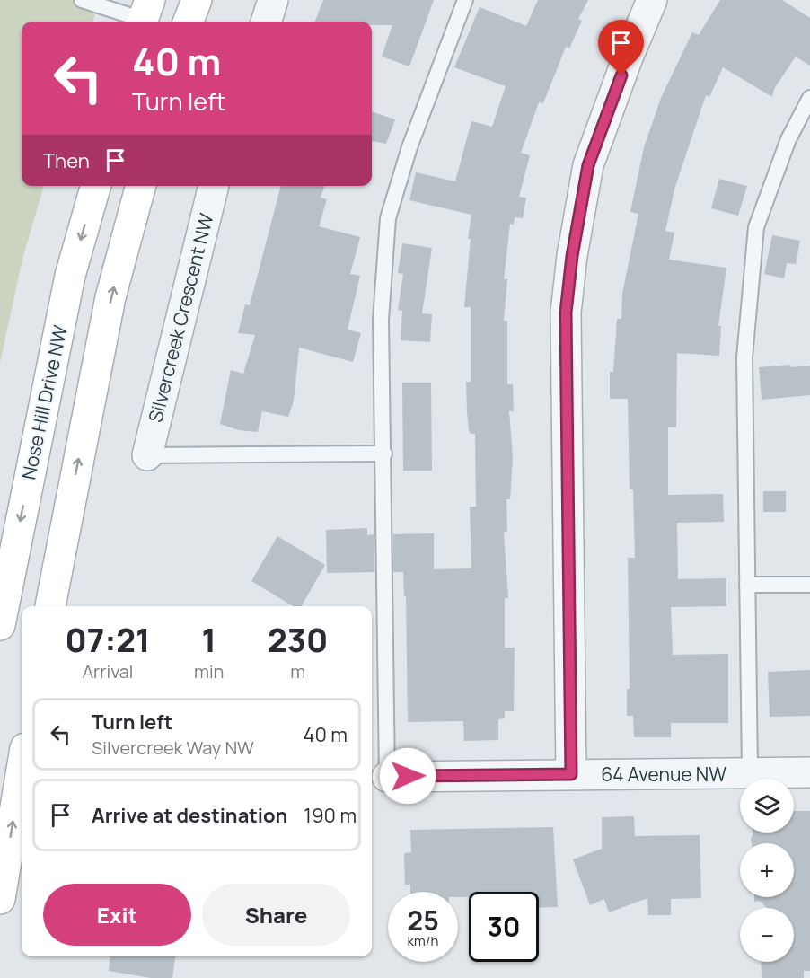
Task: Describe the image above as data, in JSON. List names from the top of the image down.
{
  "streets": {
    "main road": ["Nose Hill Drive NW"],
    "street": ["Silvercreek Crescent NW", "64 Avenue NW"]
  },
  "page": {
    "turn": ["40 m", "Turn left"],
    "then": "Then",
    "eta": [
      "07:21",
      "Arrival",
      "1",
      "min",
      "230",
      "m"
    ],
    "list": [
      {
        "name": "Turn left",
        "note": "Silvercreek Way NW",
        "value": "40 m"
      },
      {
        "name": "Arrive at destination",
        "value": "190 m"
      }
    ],
    "map_buttons": ["+", "−"],
    "buttons": ["Exit", "Share"],
    "speed": "25 km/h",
    "limit": "30"
  }
}
